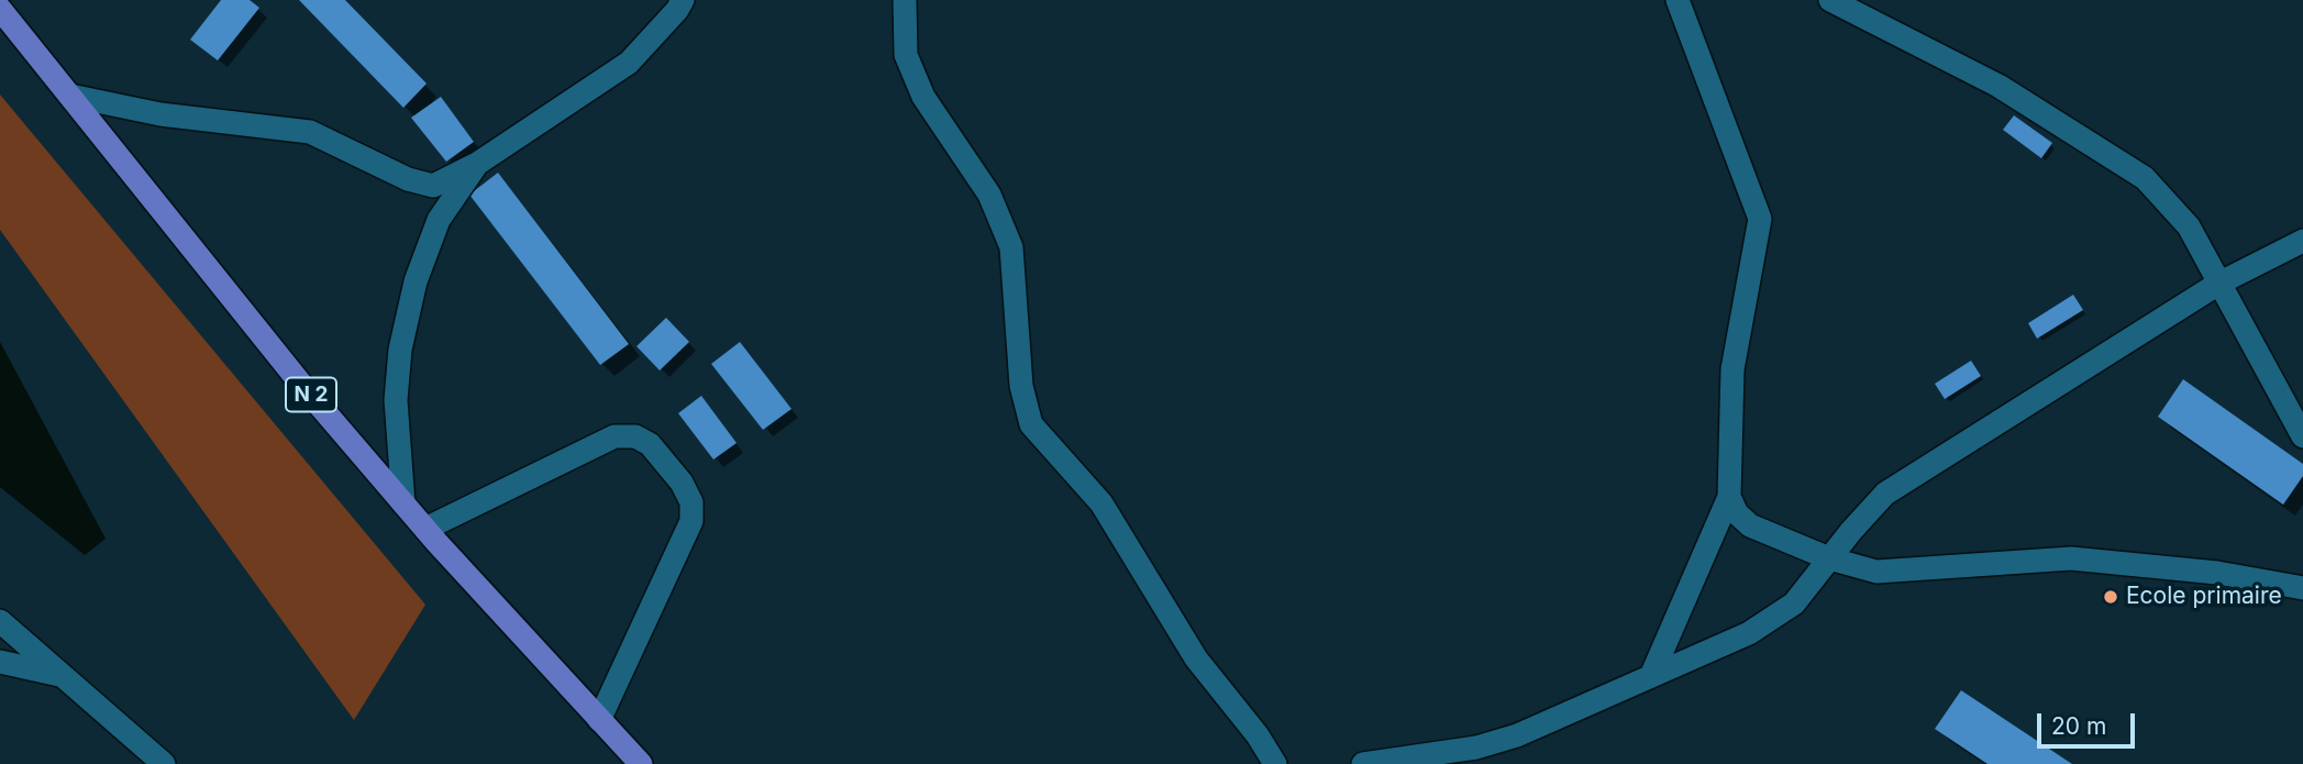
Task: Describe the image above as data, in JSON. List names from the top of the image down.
{
  "streets": {
    "main road": ["N 2"]
  },
  "places": ["Ecole primaire"],
  "scale_bar": "20 m"
}
